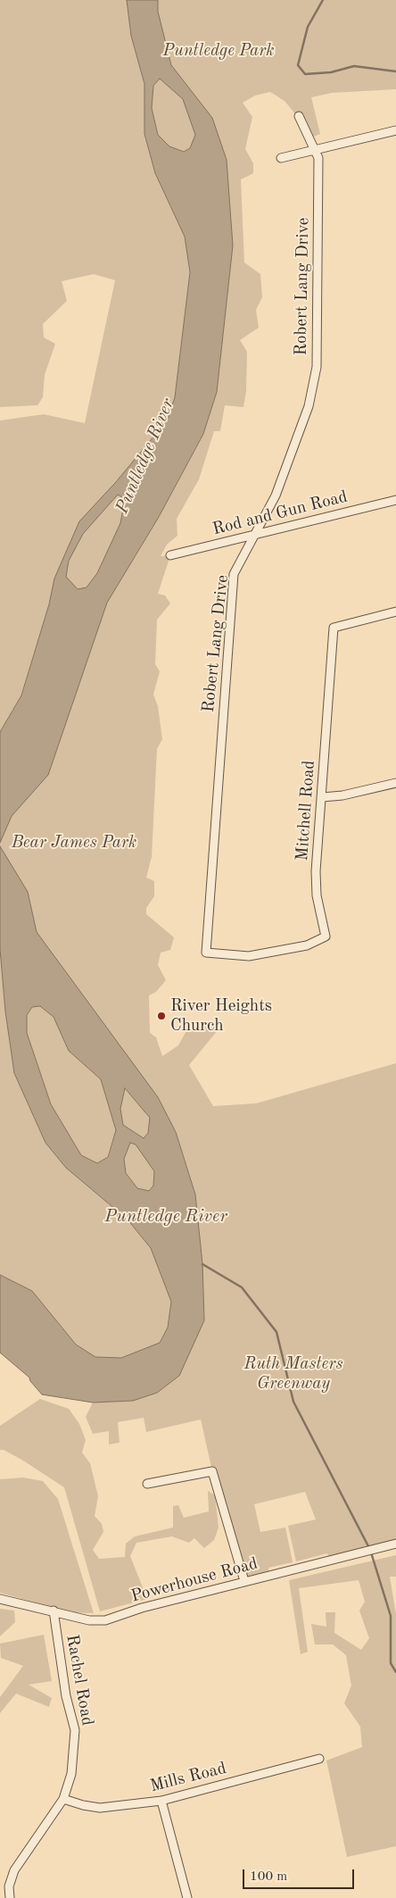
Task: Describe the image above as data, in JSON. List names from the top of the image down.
{
  "streets": {
    "street": [
      "Robert Lang Drive",
      "Rod and Gun Road",
      "Mitchell Road",
      "Powerhouse Road",
      "Rachel Road",
      "Mills Road"
    ]
  },
  "crossings": [
    ["Robert Lang Drive", "Rod and Gun Road"],
    ["Robert Lang Drive", "Mitchell Road"],
    ["Powerhouse Road", "Rachel Road"],
    ["Rachel Road", "Mills Road"]
  ],
  "water": ["Puntledge River"],
  "parks": ["Puntledge Park", "Bear James Park", "Ruth Masters Greenway"],
  "places": ["River Heights Church"],
  "scale_bar": "100 m"
}
